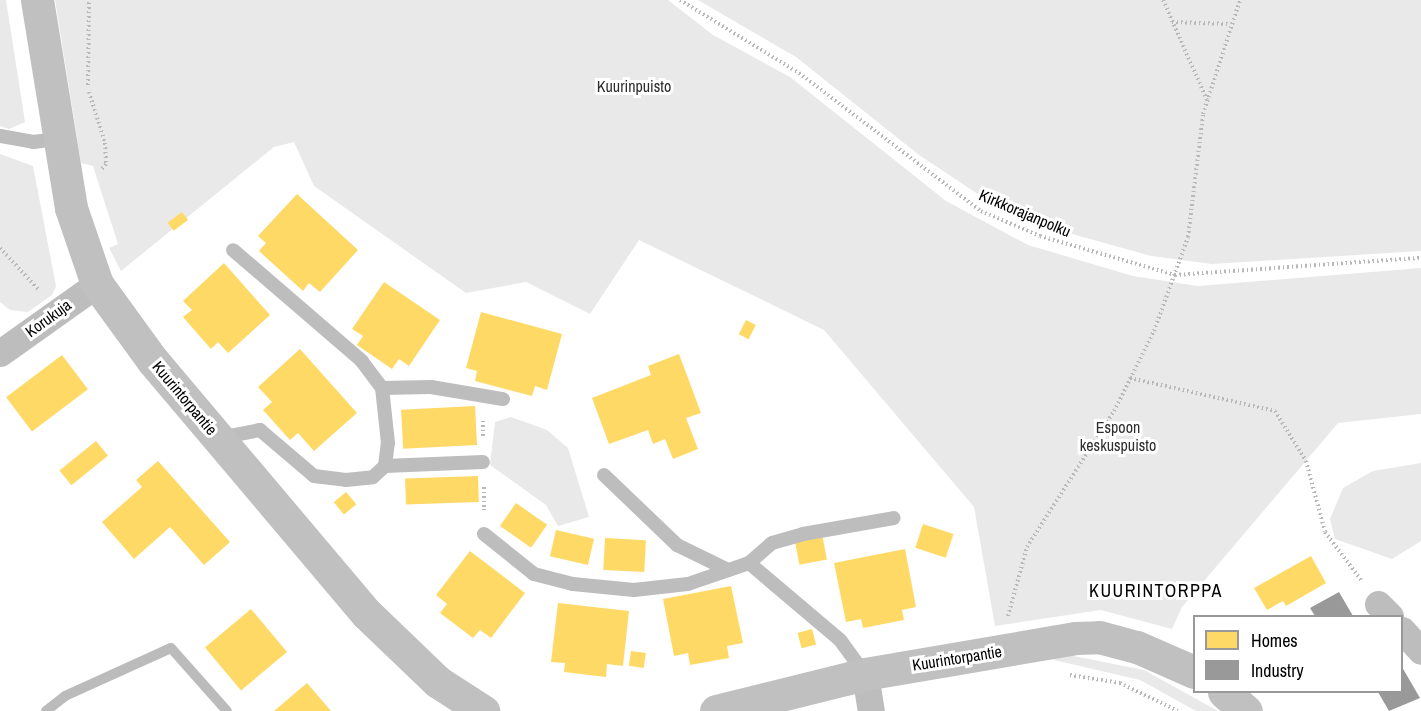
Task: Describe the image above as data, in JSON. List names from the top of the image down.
{
  "streets": {
    "street": ["Korukuja", "Kuurintorpantie"],
    "path": ["Kirkkorajanpolku"]
  },
  "crossings": [
    ["Korukuja", "Kuurintorpantie"]
  ],
  "districts": ["KUURINTORPPA"],
  "parks": ["Kuurinpuisto", "Espoon keskuspuisto"],
  "legend": ["Homes", "Industry"]
}
